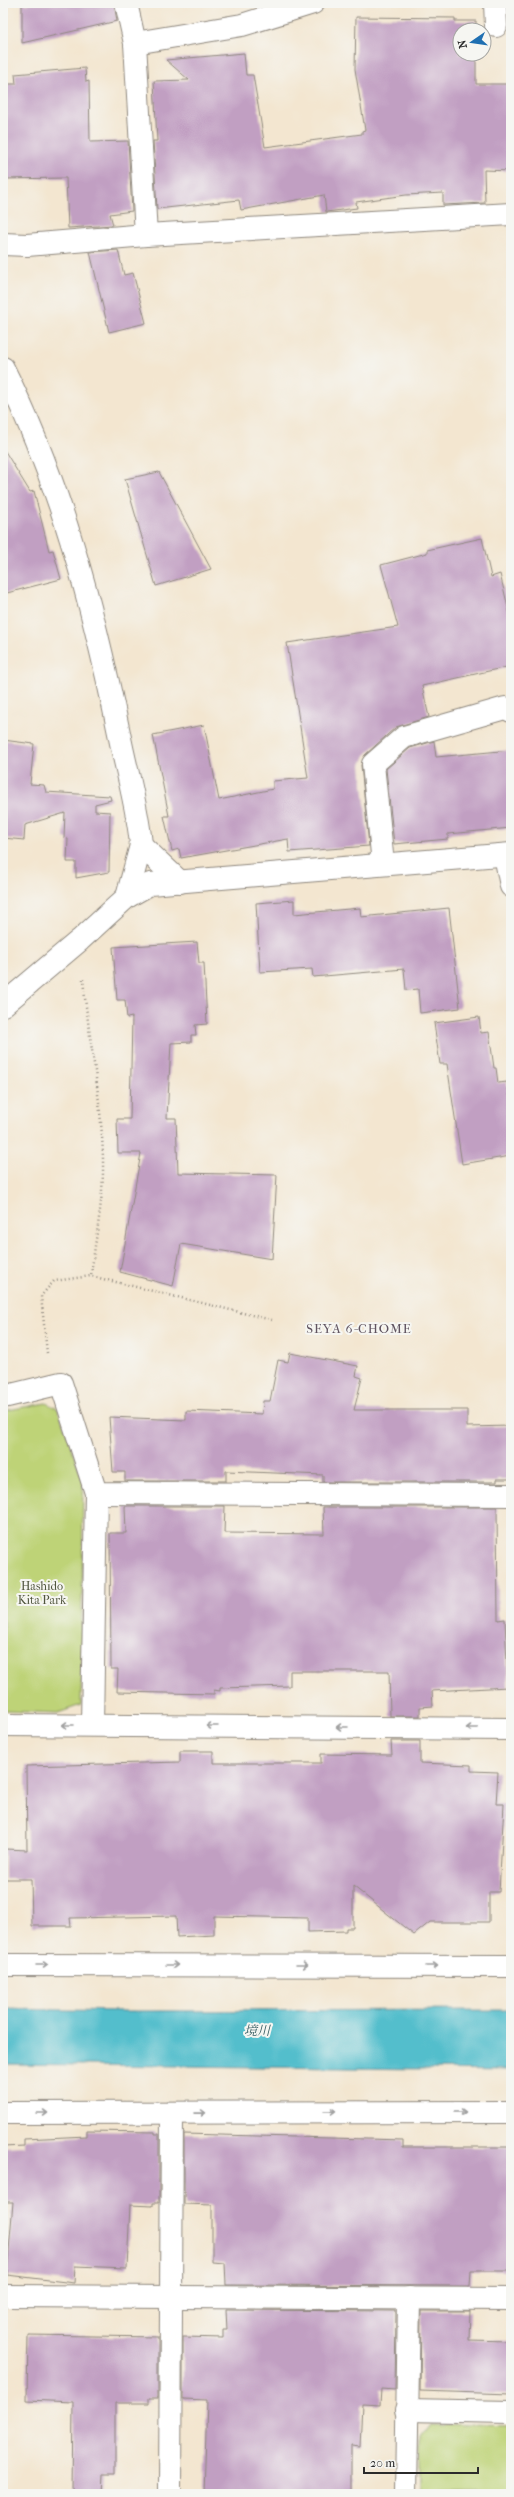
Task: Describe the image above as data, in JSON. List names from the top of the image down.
{
  "districts": ["SEYA 6-CHOME"],
  "water": ["境川"],
  "parks": ["Hashido Kita Park"],
  "scale_bar": "20 m",
  "north": "left"
}
